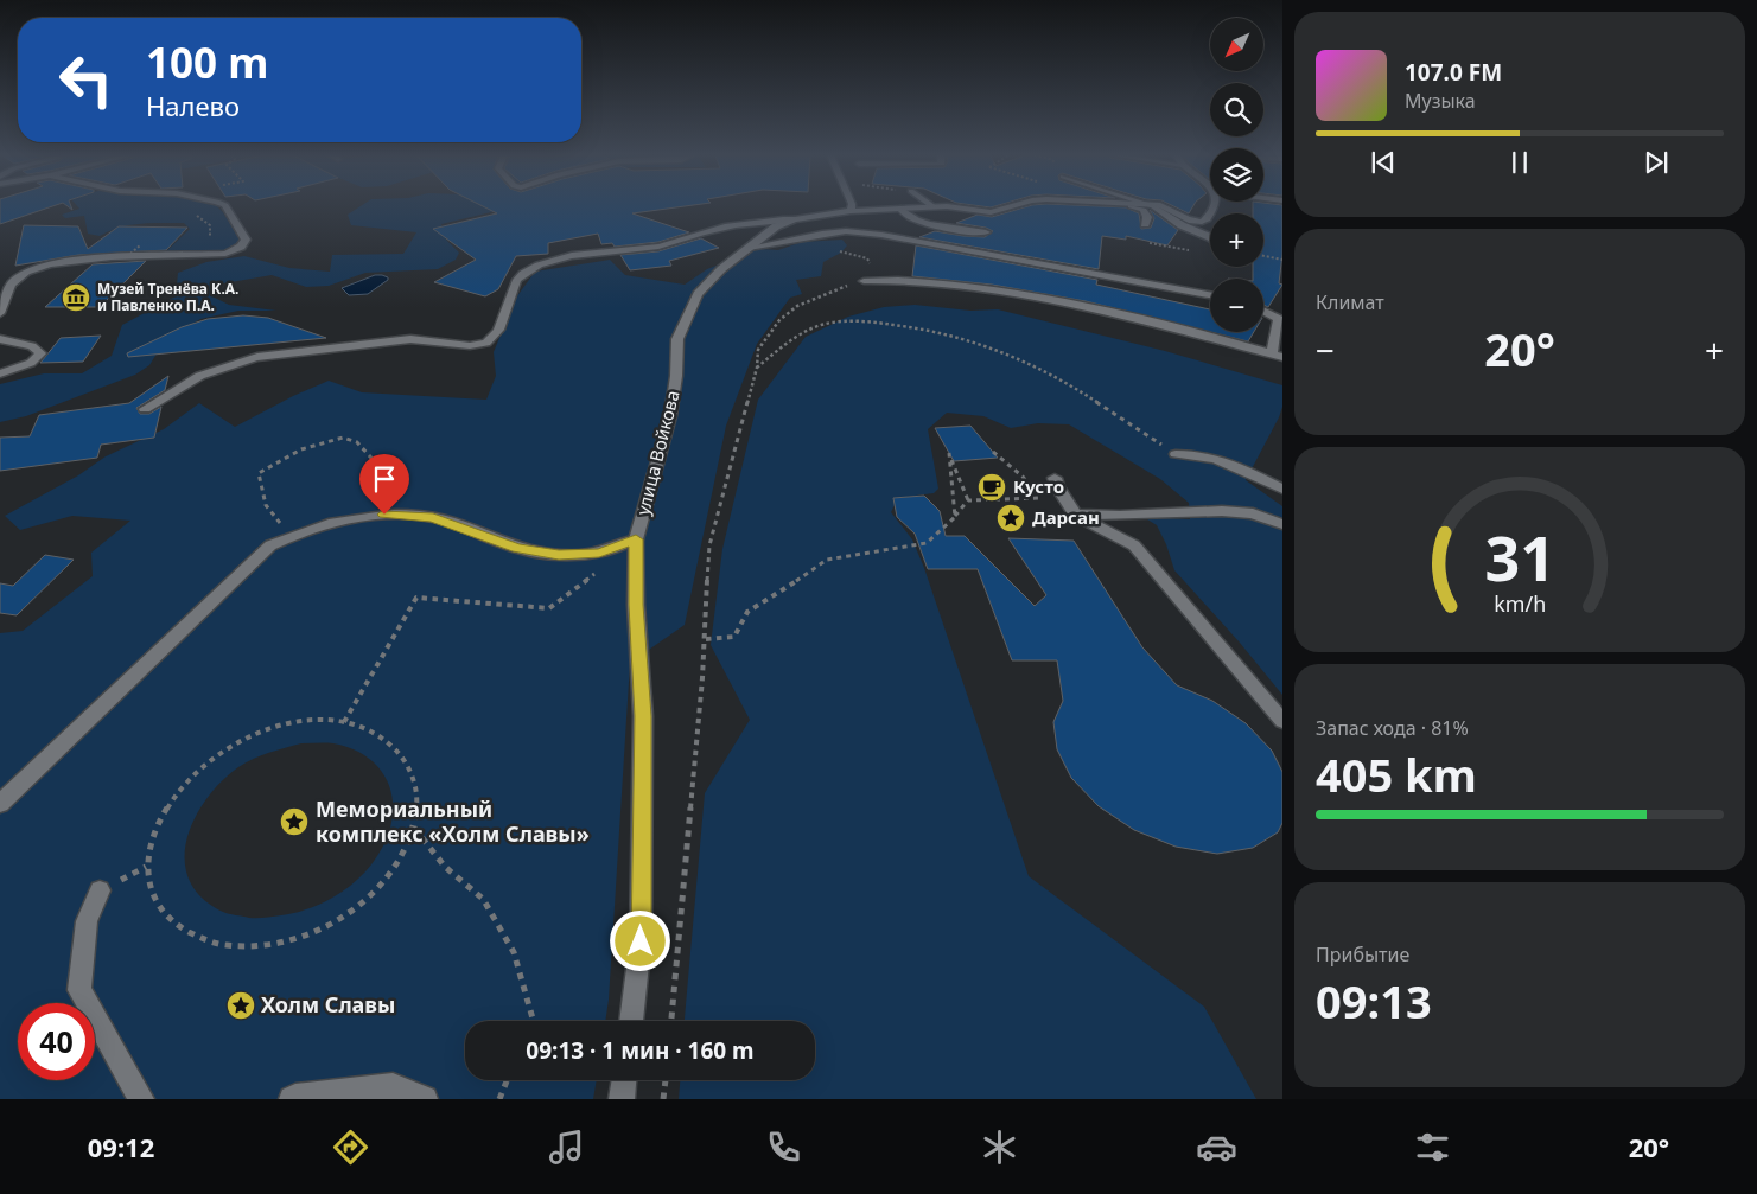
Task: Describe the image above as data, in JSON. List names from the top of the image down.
{
  "streets": {
    "street": ["улица Войкова"]
  },
  "places": {
    "museum": ["Музей Тренёва К.А. и Павленко П.А."],
    "cafe": ["Кусто"],
    "place": ["Дарсан", "Мемориальный комплекс «Холм Славы»", "Холм Славы"]
  },
  "north": "bottom left",
  "page": {
    "map_buttons": ["+", "−"],
    "turn": ["100 m", "Налево"],
    "song": ["107.0 FM", "Музыка"],
    "tile": [
      "Климат",
      ["Запас хода · 81%", "405 km"],
      ["Прибытие", "09:13"]
    ],
    "heat": ["−", "20°", "+"],
    "limit": "40",
    "trip": "09:13 · 1 мин · 160 m",
    "tabs": ["09:12", "20°"],
    "gauge": ["31", "km/h"]
  }
}
